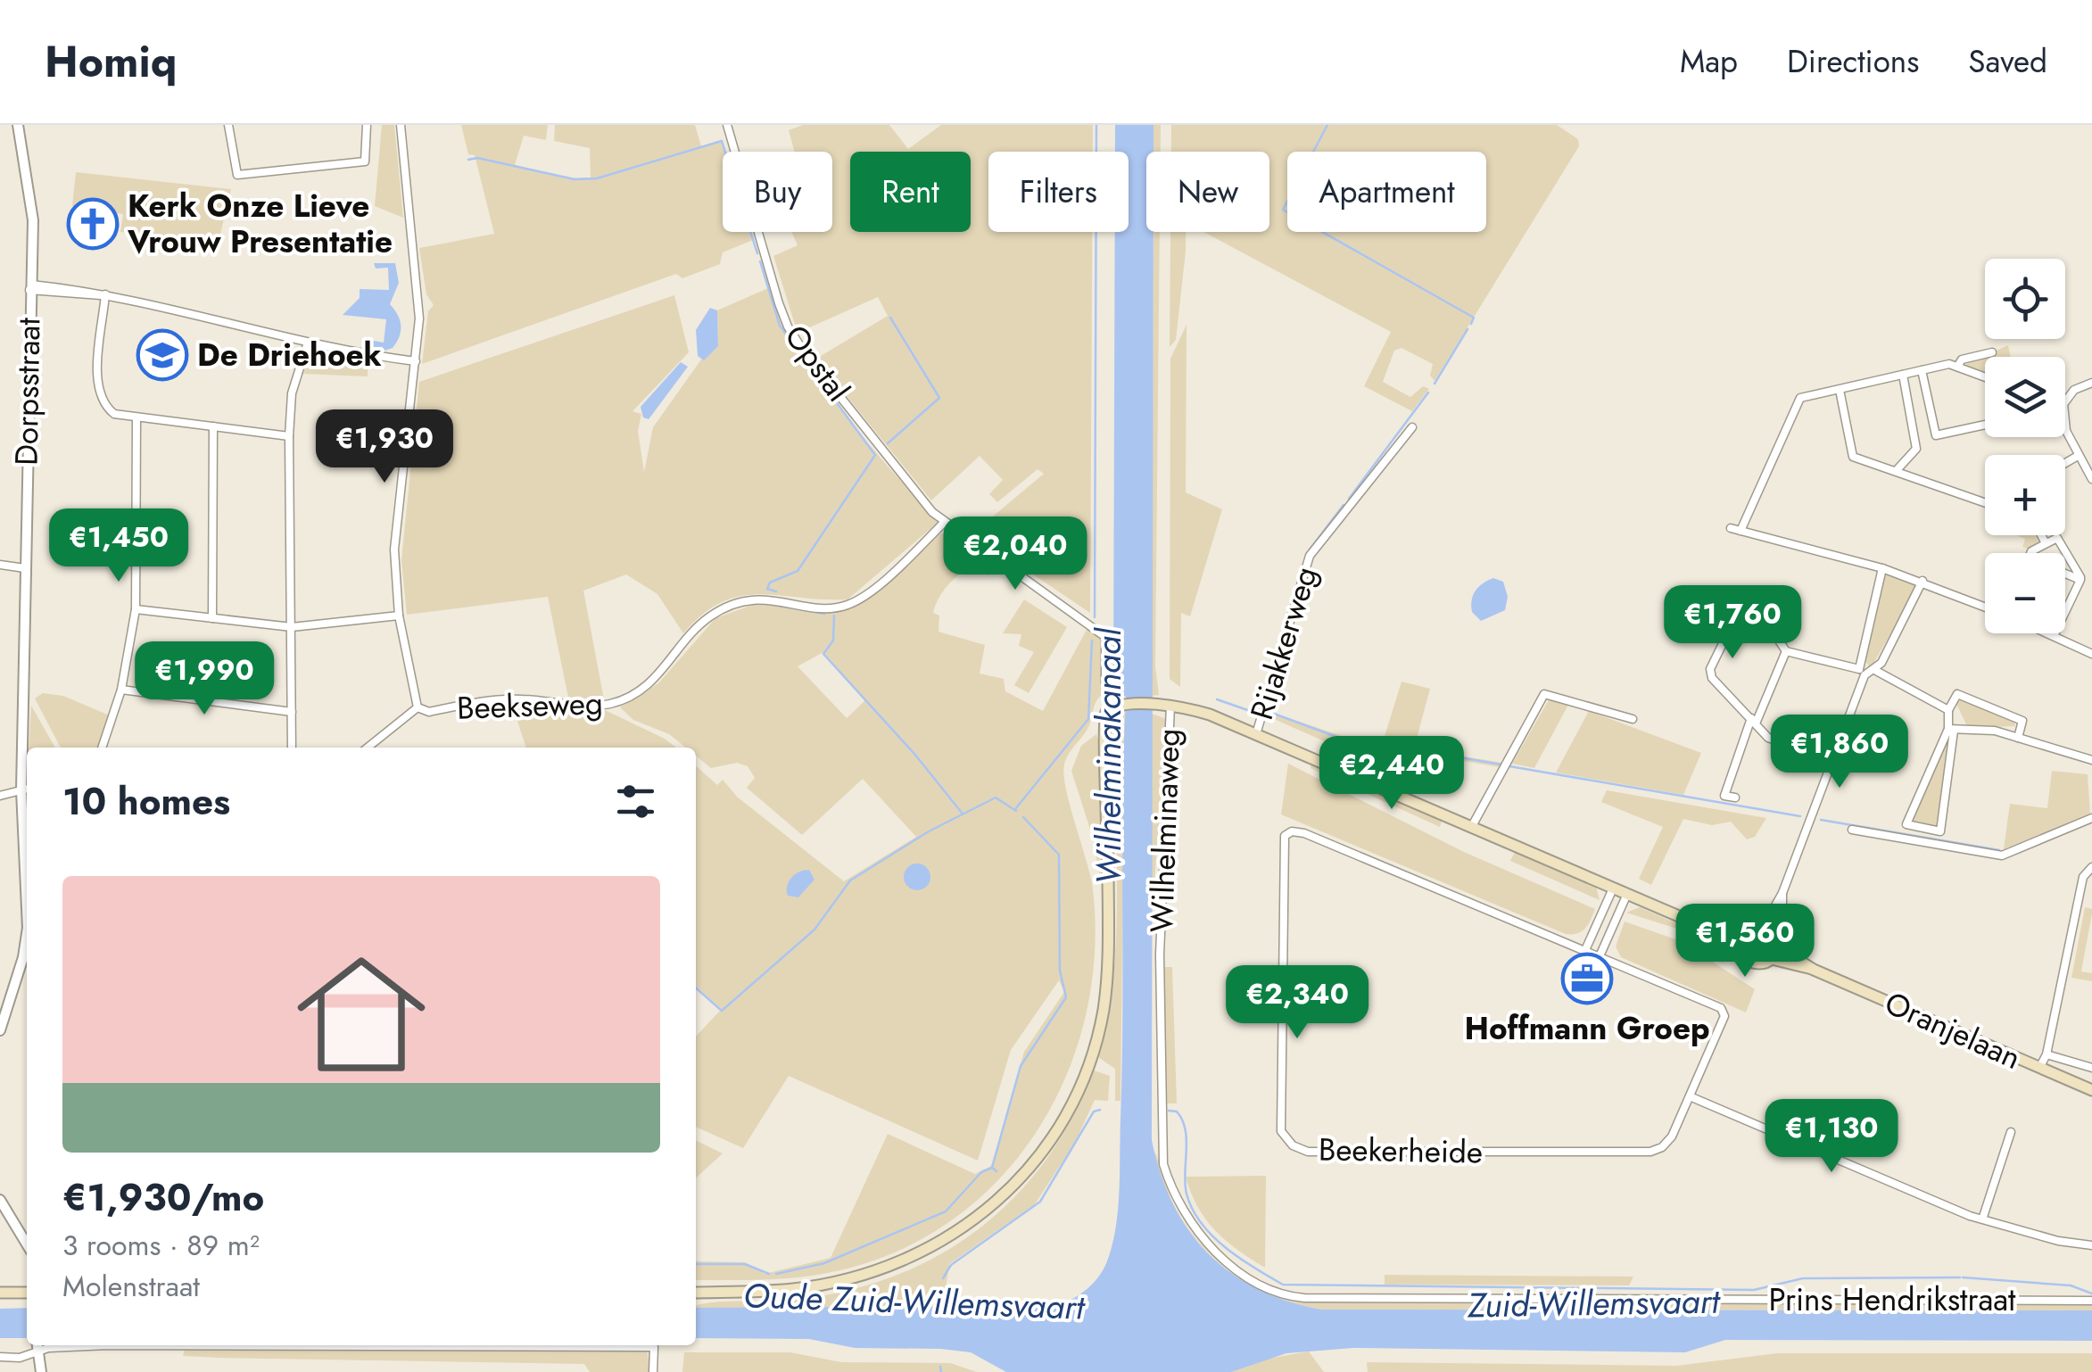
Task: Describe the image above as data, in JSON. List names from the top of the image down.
{
  "streets": {
    "main road": ["Oranjelaan"],
    "street": [
      "Opstal",
      "Dorpsstraat",
      "Rijakkerweg",
      "Beekseweg",
      "Wilhelminaweg",
      "Beekerheide",
      "Prins Hendrikstraat"
    ]
  },
  "crossings": [
    ["Opstal", "Beekseweg"],
    ["Wilhelminaweg", "Prins Hendrikstraat"]
  ],
  "water": ["Wilhelminakanaal", "Oude Zuid-Willemsvaart", "Zuid-Willemsvaart"],
  "places": {
    "church": ["Kerk Onze Lieve Vrouw Presentatie"],
    "school or university": ["De Driehoek"],
    "office": ["Hoffmann Groep"]
  },
  "page": {
    "header": "Homiq",
    "nav": ["Map", "Directions", "Saved"],
    "chip": [
      "Buy",
      "Rent",
      "Filters",
      "New",
      "Apartment"
    ],
    "map_buttons": ["+", "−"],
    "price": [
      "€1,930",
      "€1,450",
      "€2,040",
      "€1,760",
      "€1,990",
      "€1,860",
      "€2,440",
      "€1,560",
      "€2,340",
      "€1,130"
    ],
    "heading": "10 homes",
    "list": [
      {
        "name": "€1,930/mo",
        "note": "3 rooms · 89 m² · Molenstraat"
      }
    ]
  }
}
